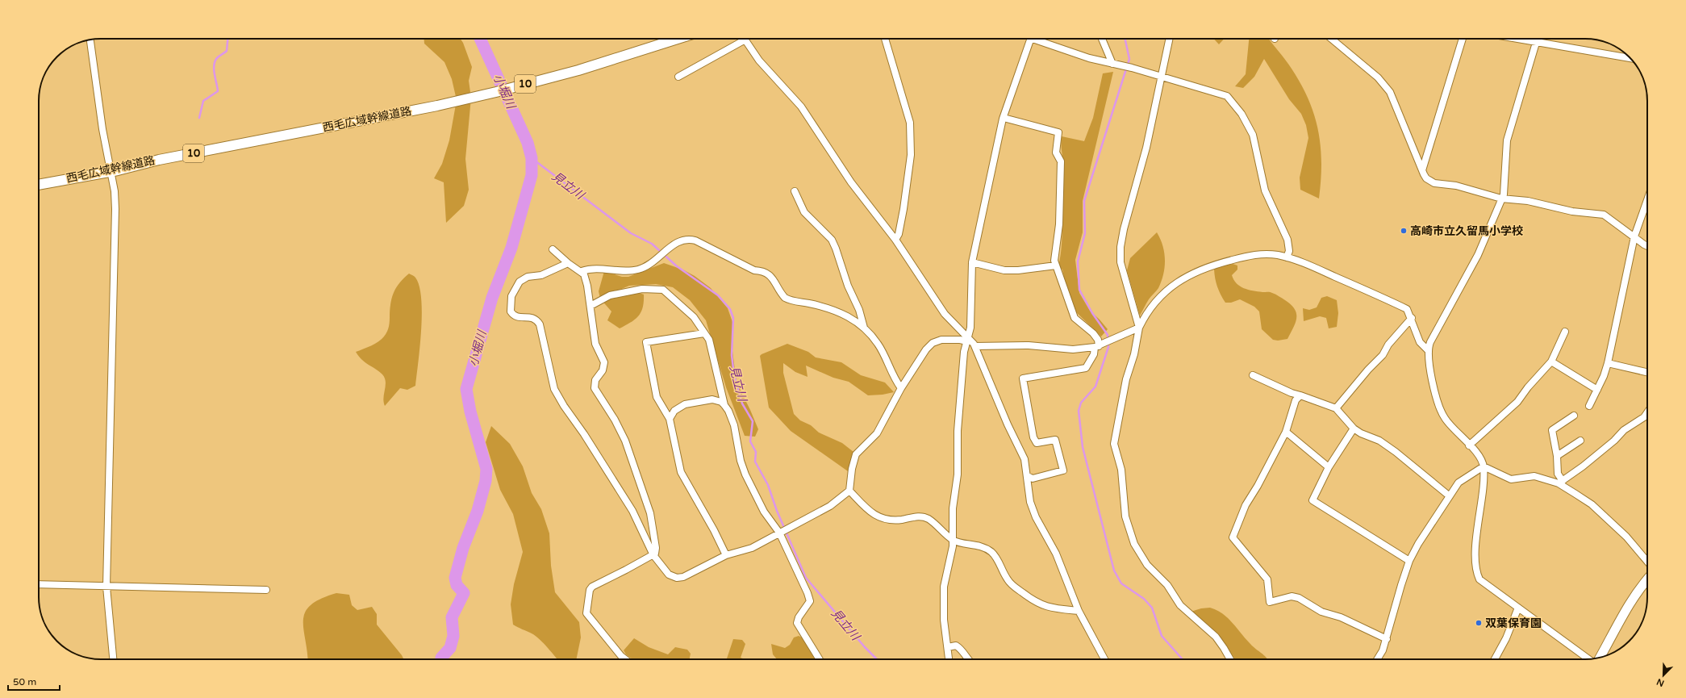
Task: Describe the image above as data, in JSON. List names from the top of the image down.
{
  "streets": {
    "main road": ["10", "西毛広域幹線道路"]
  },
  "water": ["小堀川", "見立川"],
  "places": ["高崎市立久留馬小学校", "双葉保育園"],
  "scale_bar": "50 m",
  "north": "bottom left"
}
